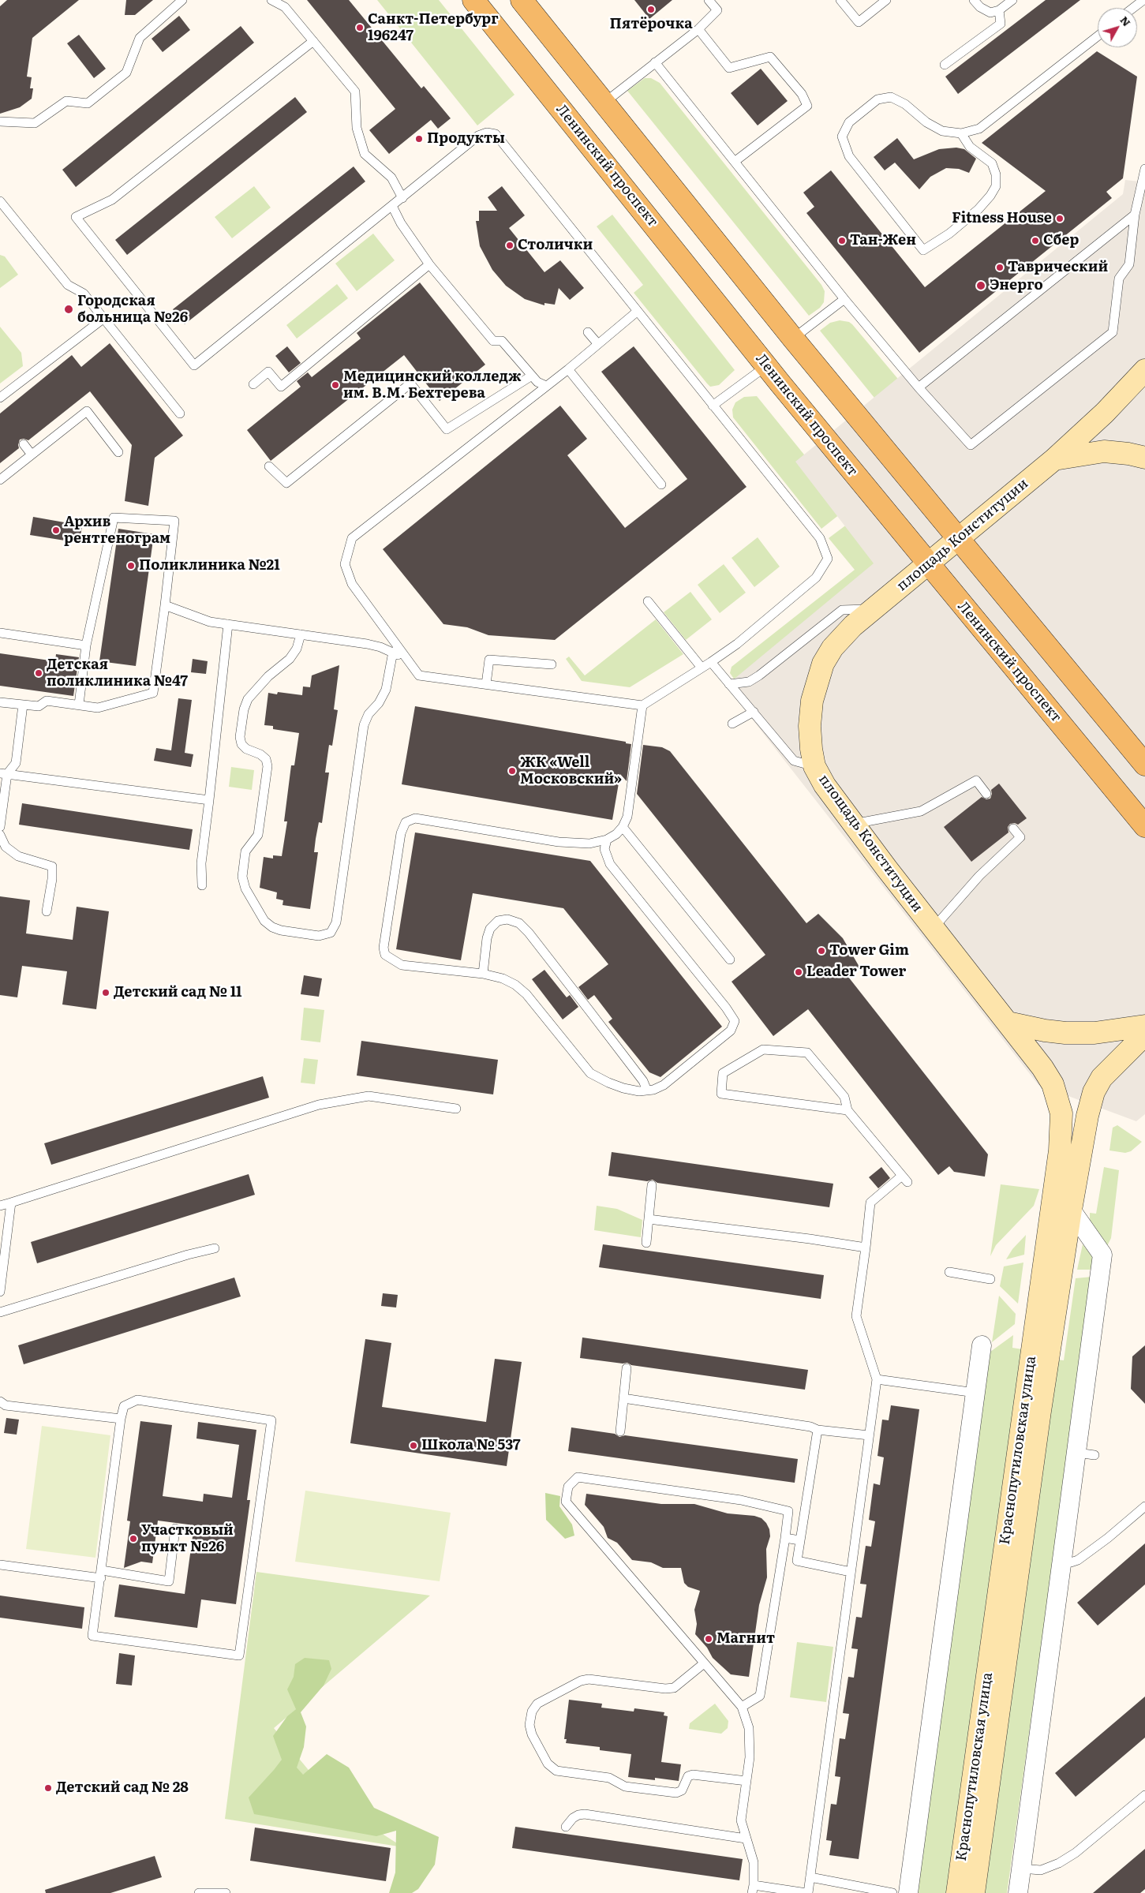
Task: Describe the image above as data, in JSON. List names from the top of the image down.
{
  "streets": {
    "main road": ["Ленинский проспект", "площадь Конституции", "Краснопутиловская улица"]
  },
  "crossings": [
    ["Ленинский проспект", "площадь Конституции"],
    ["площадь Конституции", "Краснопутиловская улица"]
  ],
  "places": [
    "Пятёрочка",
    "Санкт-Петербург 196247",
    "Продукты",
    "Fitness House",
    "Тан-Жен",
    "Сбер",
    "Столички",
    "Таврический",
    "Энерго",
    "Городская больница №26",
    "Медицинский колледж им. В.М. Бехтерева",
    "Архив рентгенограм",
    "Поликлиника №21",
    "Детская поликлиника №47",
    "ЖК «Well Московский»",
    "Tower Gim",
    "Leader Tower",
    "Детский сад № 11",
    "Школа № 537",
    "Участковый пункт №26",
    "Магнит",
    "Детский сад № 28"
  ],
  "north": "top right"
}
